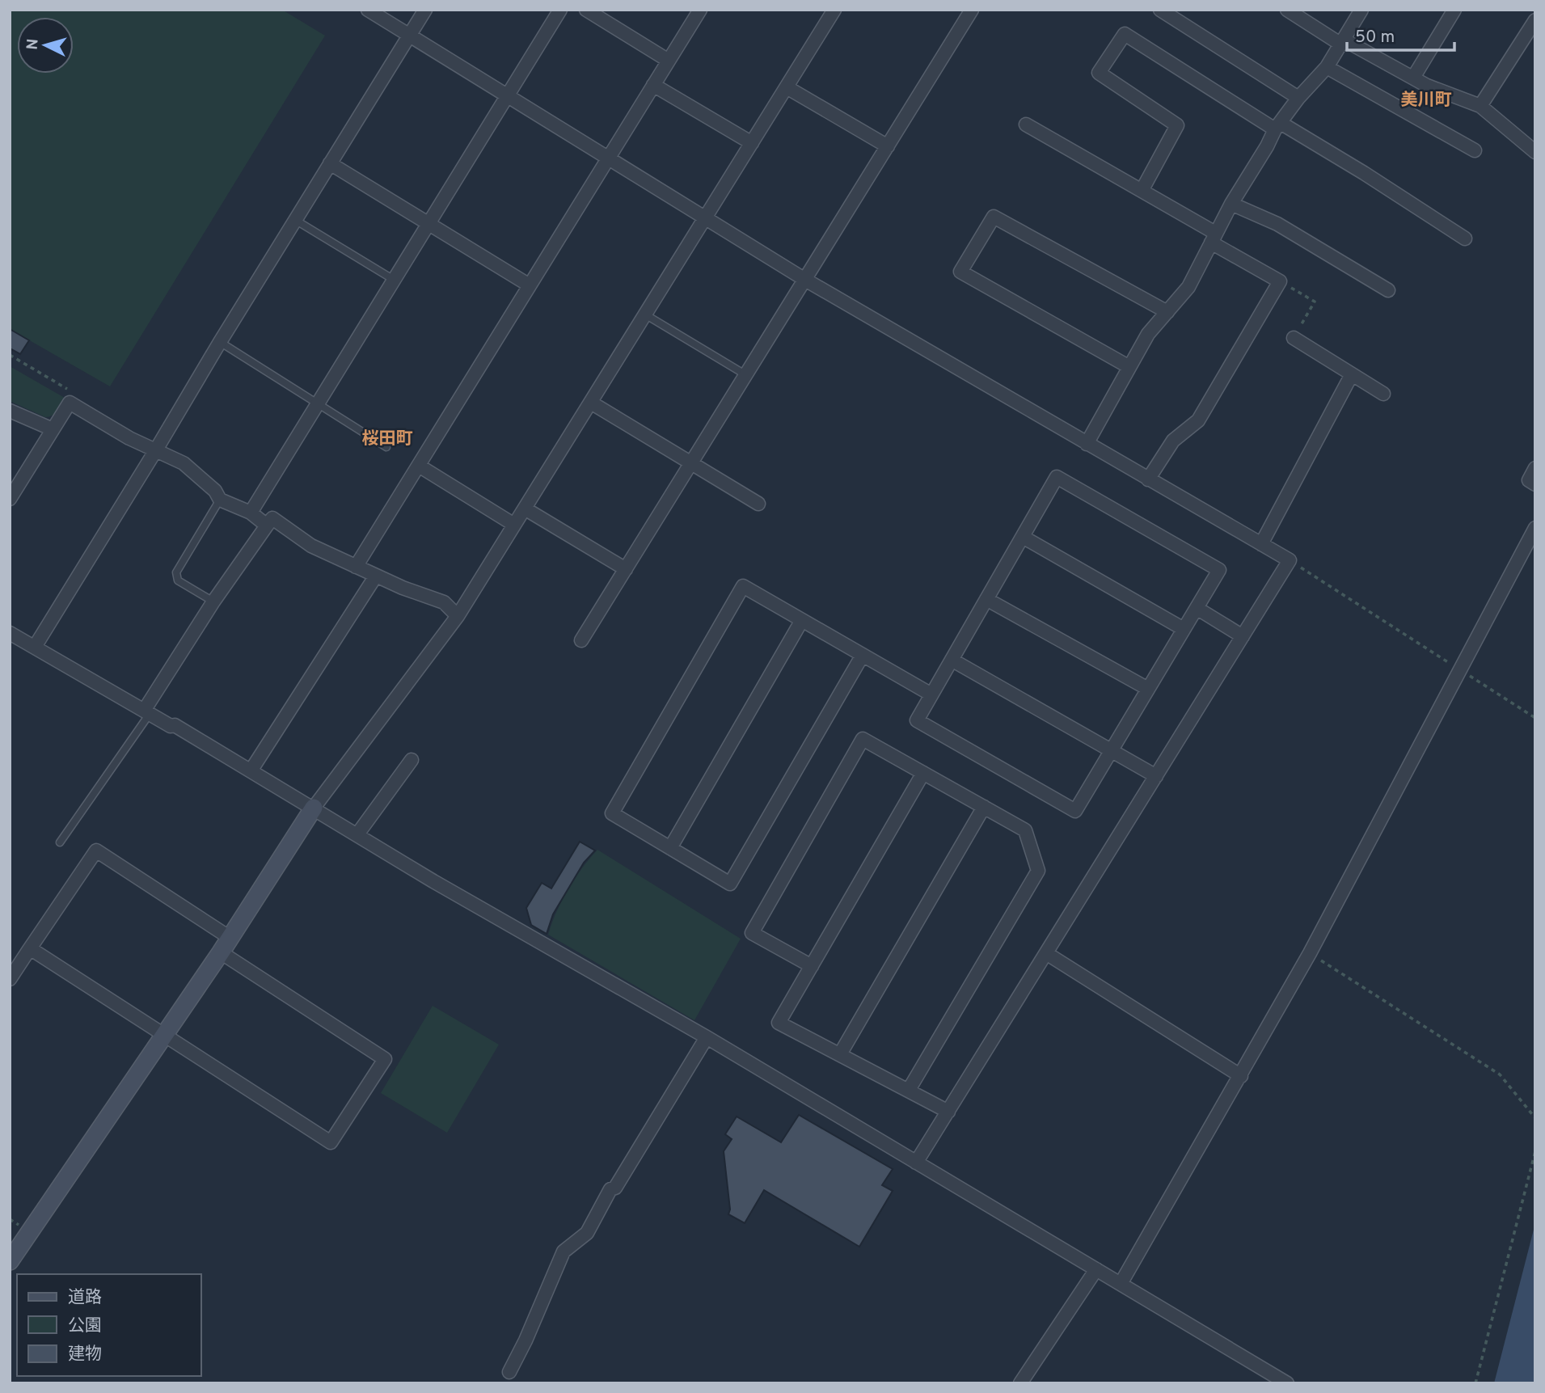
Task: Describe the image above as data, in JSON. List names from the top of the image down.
{
  "districts": ["美川町", "桜田町"],
  "legend": ["道路", "公園", "建物"],
  "scale_bar": "50 m",
  "north": "left"
}
